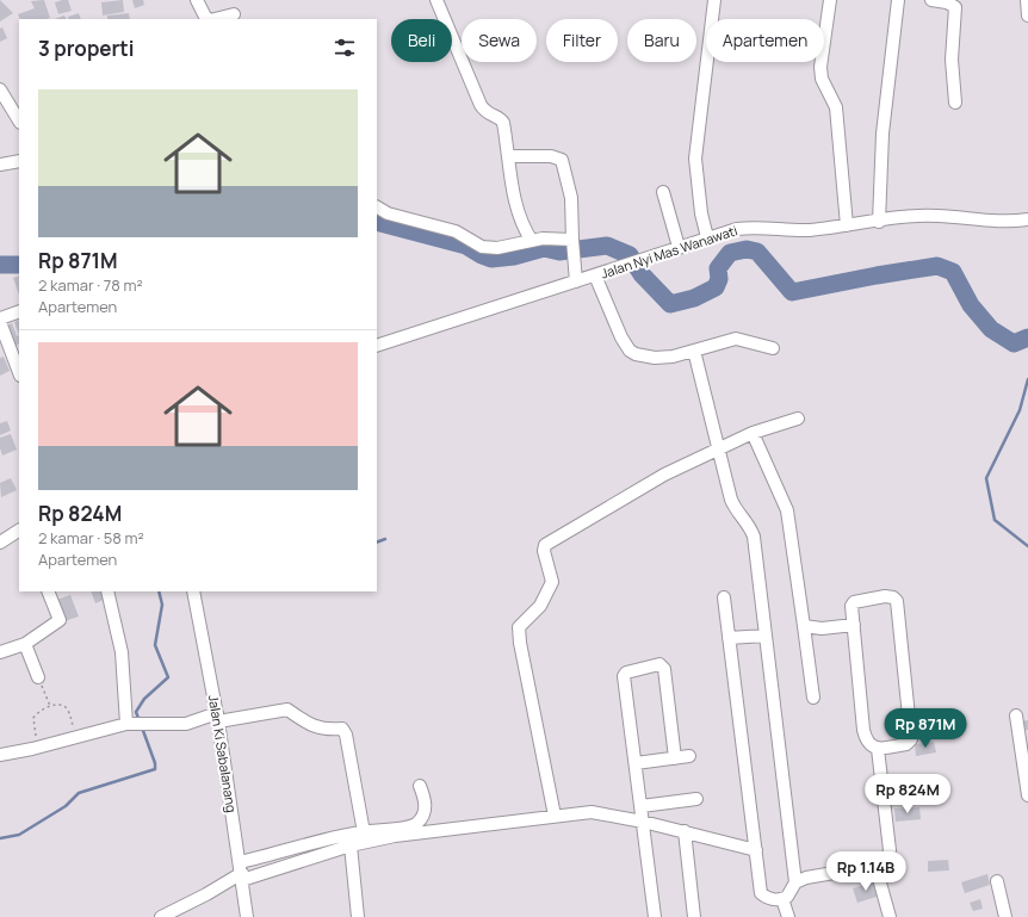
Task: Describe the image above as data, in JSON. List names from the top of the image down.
{
  "streets": {
    "street": ["Jalan Nyi Mas Wanawati", "Jalan Ki Sabalanang"]
  },
  "page": {
    "chip": [
      "Beli",
      "Sewa",
      "Filter",
      "Baru",
      "Apartemen"
    ],
    "heading": "3 properti",
    "list": [
      {
        "name": "Rp 871M",
        "note": "2 kamar · 78 m² · Apartemen"
      },
      {
        "name": "Rp 824M",
        "note": "2 kamar · 58 m² · Apartemen"
      }
    ],
    "price": ["Rp 871M", "Rp 824M", "Rp 1.14B"]
  }
}
